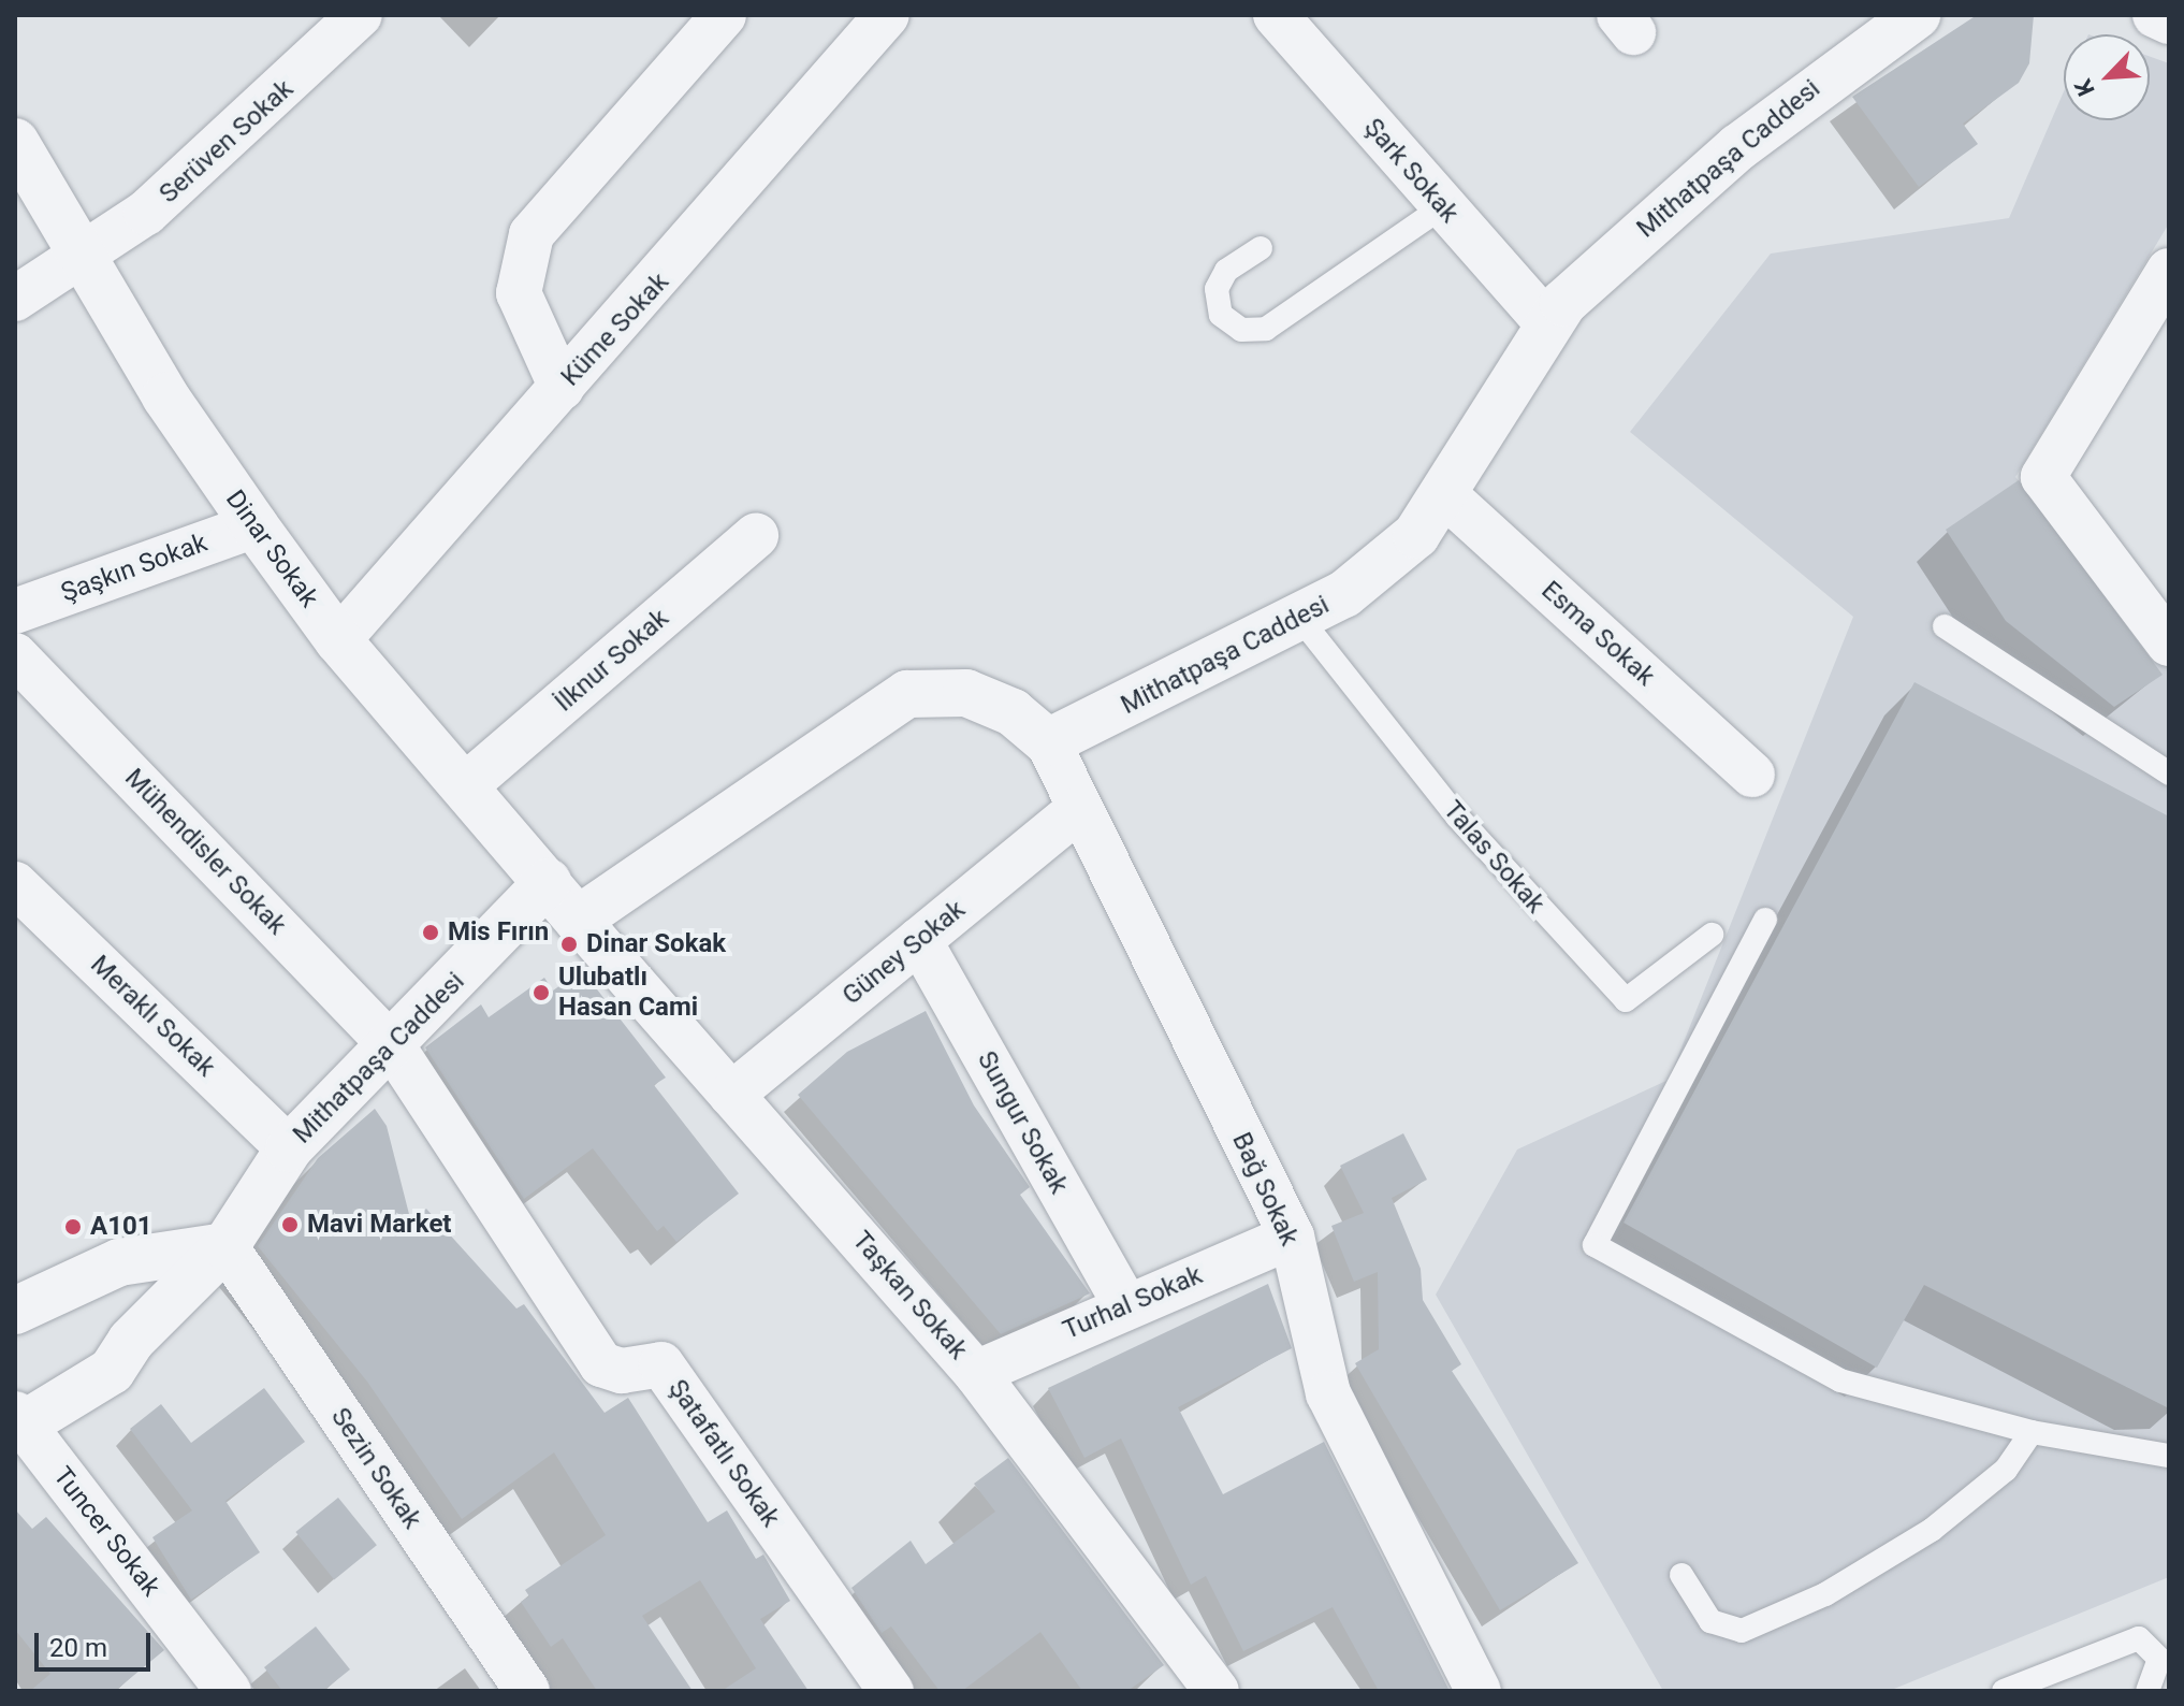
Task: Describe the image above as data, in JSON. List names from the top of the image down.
{
  "streets": {
    "street": [
      "Serüven Sokak",
      "Mithatpaşa Caddesi",
      "Şark Sokak",
      "Küme Sokak",
      "Dinar Sokak",
      "Şaşkın Sokak",
      "Esma Sokak",
      "İlknur Sokak",
      "Mühendisler Sokak",
      "Güney Sokak",
      "Meraklı Sokak",
      "Sungur Sokak",
      "Bağ Sokak",
      "Taşkan Sokak",
      "Turhal Sokak",
      "Şatafatlı Sokak",
      "Sezin Sokak",
      "Tuncer Sokak"
    ],
    "lane": ["Talas Sokak"]
  },
  "crossings": [
    ["Serüven Sokak", "Dinar Sokak"],
    ["Mithatpaşa Caddesi", "Şark Sokak"],
    ["Mithatpaşa Caddesi", "Dinar Sokak"],
    ["Mithatpaşa Caddesi", "Esma Sokak"],
    ["Mithatpaşa Caddesi", "Mühendisler Sokak"],
    ["Mithatpaşa Caddesi", "Talas Sokak"],
    ["Mithatpaşa Caddesi", "Meraklı Sokak"],
    ["Mithatpaşa Caddesi", "Bağ Sokak"],
    ["Mithatpaşa Caddesi", "Şatafatlı Sokak"],
    ["Mithatpaşa Caddesi", "Sezin Sokak"],
    ["Mithatpaşa Caddesi", "Tuncer Sokak"],
    ["Küme Sokak", "Dinar Sokak"],
    ["Dinar Sokak", "Şaşkın Sokak"],
    ["Dinar Sokak", "İlknur Sokak"],
    ["Dinar Sokak", "Taşkan Sokak"],
    ["Mühendisler Sokak", "Şatafatlı Sokak"],
    ["Güney Sokak", "Sungur Sokak"],
    ["Güney Sokak", "Bağ Sokak"],
    ["Güney Sokak", "Taşkan Sokak"],
    ["Sungur Sokak", "Turhal Sokak"],
    ["Bağ Sokak", "Turhal Sokak"],
    ["Taşkan Sokak", "Turhal Sokak"]
  ],
  "places": [
    "Mis Fırın",
    "Di̇nar Sokak",
    "Ulubatlı Hasan Cami",
    "Mavi Market",
    "A101"
  ],
  "scale_bar": "20 m",
  "north": "bottom left"
}
